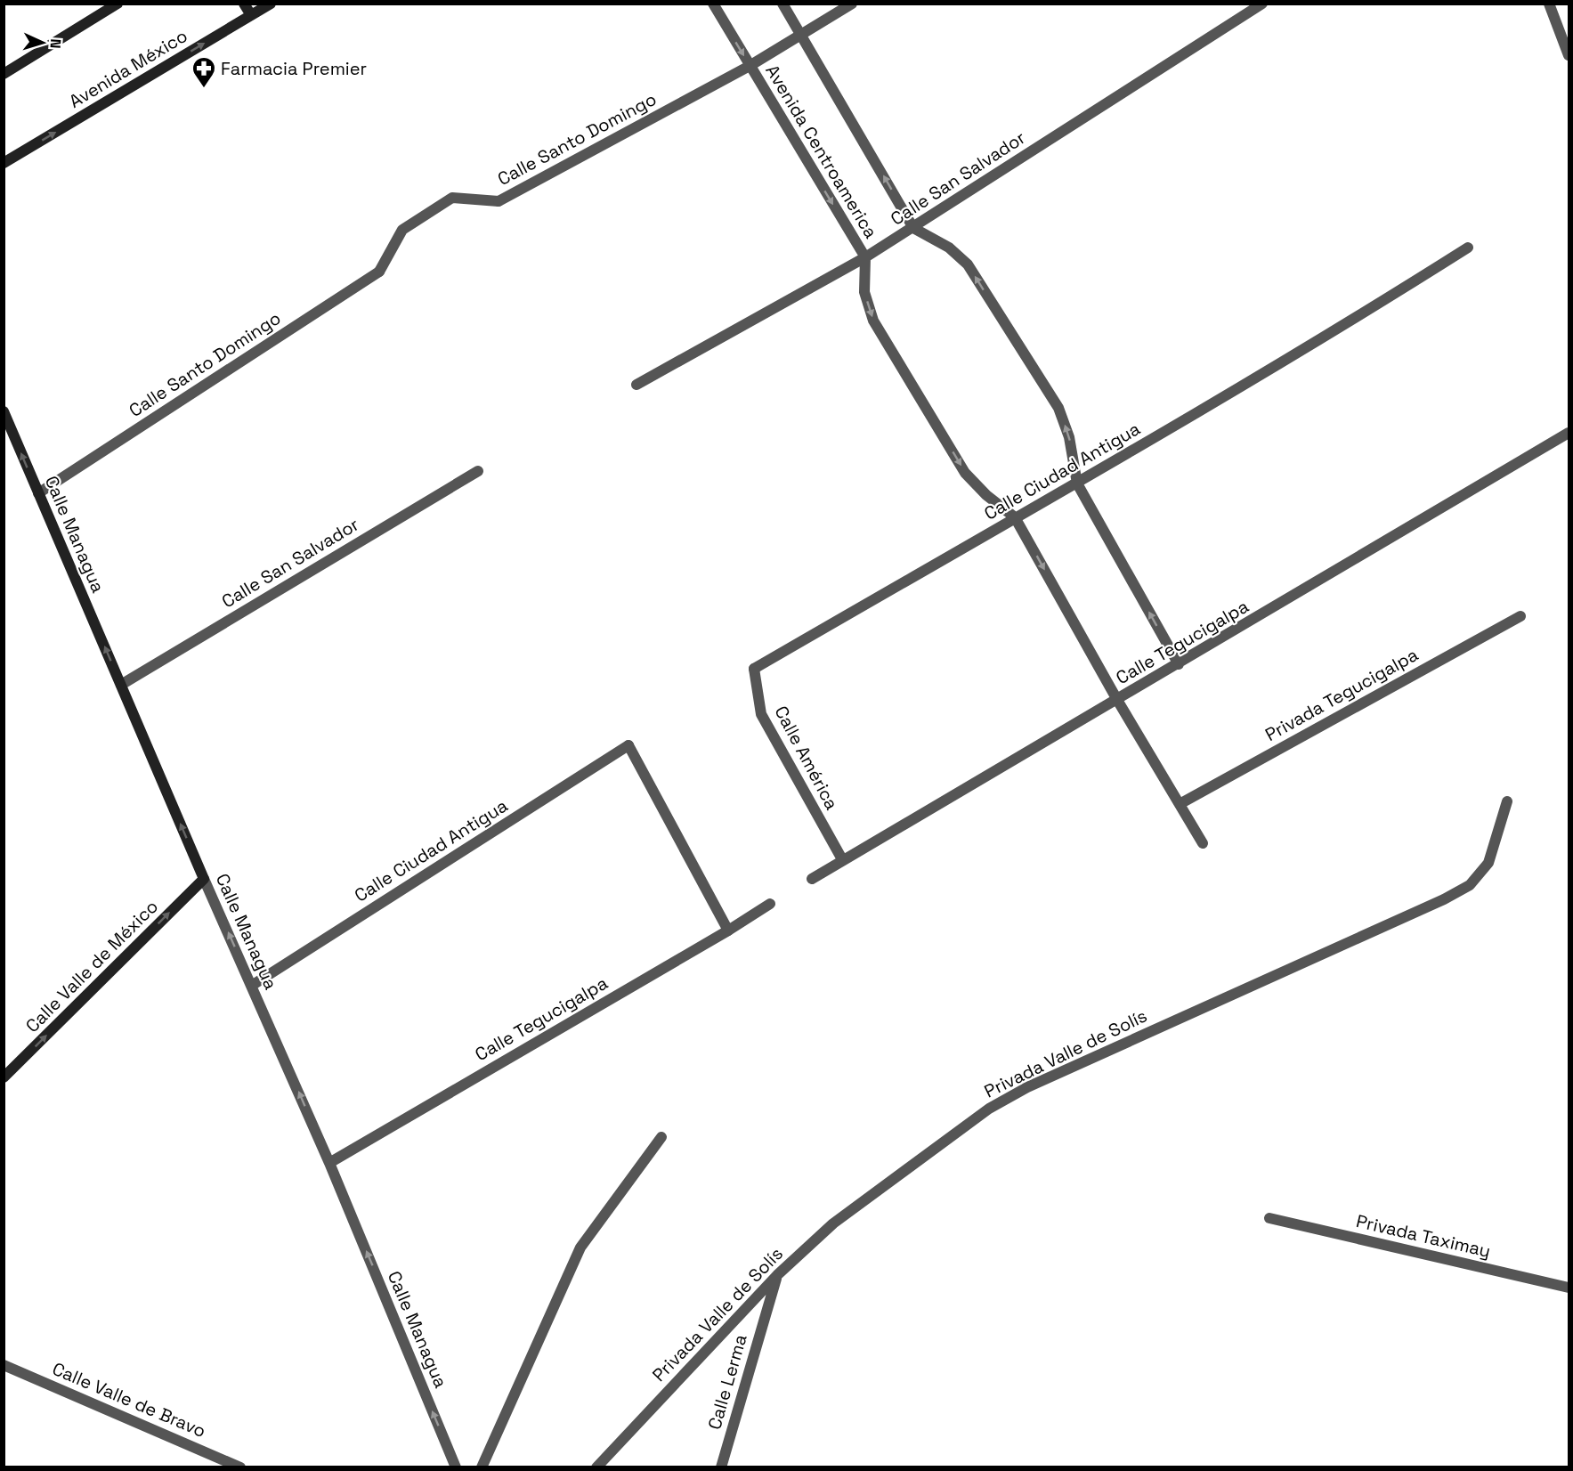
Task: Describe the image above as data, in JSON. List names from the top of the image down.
{
  "streets": {
    "main road": ["Avenida México", "Calle Managua", "Calle Valle de México"],
    "street": [
      "Calle Santo Domingo",
      "Avenida Centroamerica",
      "Calle San Salvador",
      "Calle Ciudad Antigua",
      "Calle Tegucigalpa",
      "Privada Tegucigalpa",
      "Calle América",
      "Privada Valle de Solís",
      "Privada Taximay",
      "Calle Lerma",
      "Calle Valle de Bravo"
    ]
  },
  "crossings": [
    ["Calle Santo Domingo", "Avenida Centroamerica"],
    ["Calle Santo Domingo", "Calle Managua"],
    ["Avenida Centroamerica", "Calle San Salvador"],
    ["Avenida Centroamerica", "Calle Ciudad Antigua"],
    ["Avenida Centroamerica", "Calle Tegucigalpa"],
    ["Calle San Salvador", "Calle Managua"],
    ["Calle Ciudad Antigua", "Calle Managua"],
    ["Calle Ciudad Antigua", "Calle Tegucigalpa"],
    ["Calle Ciudad Antigua", "Calle América"],
    ["Calle Managua", "Calle Tegucigalpa"],
    ["Calle Managua", "Calle Valle de México"],
    ["Calle Tegucigalpa", "Calle América"],
    ["Privada Valle de Solís", "Calle Lerma"]
  ],
  "one_way": ["Calle Managua", "Calle Valle de México"],
  "places": {
    "pharmacy": ["Farmacia Premier"]
  },
  "north": "right"
}
